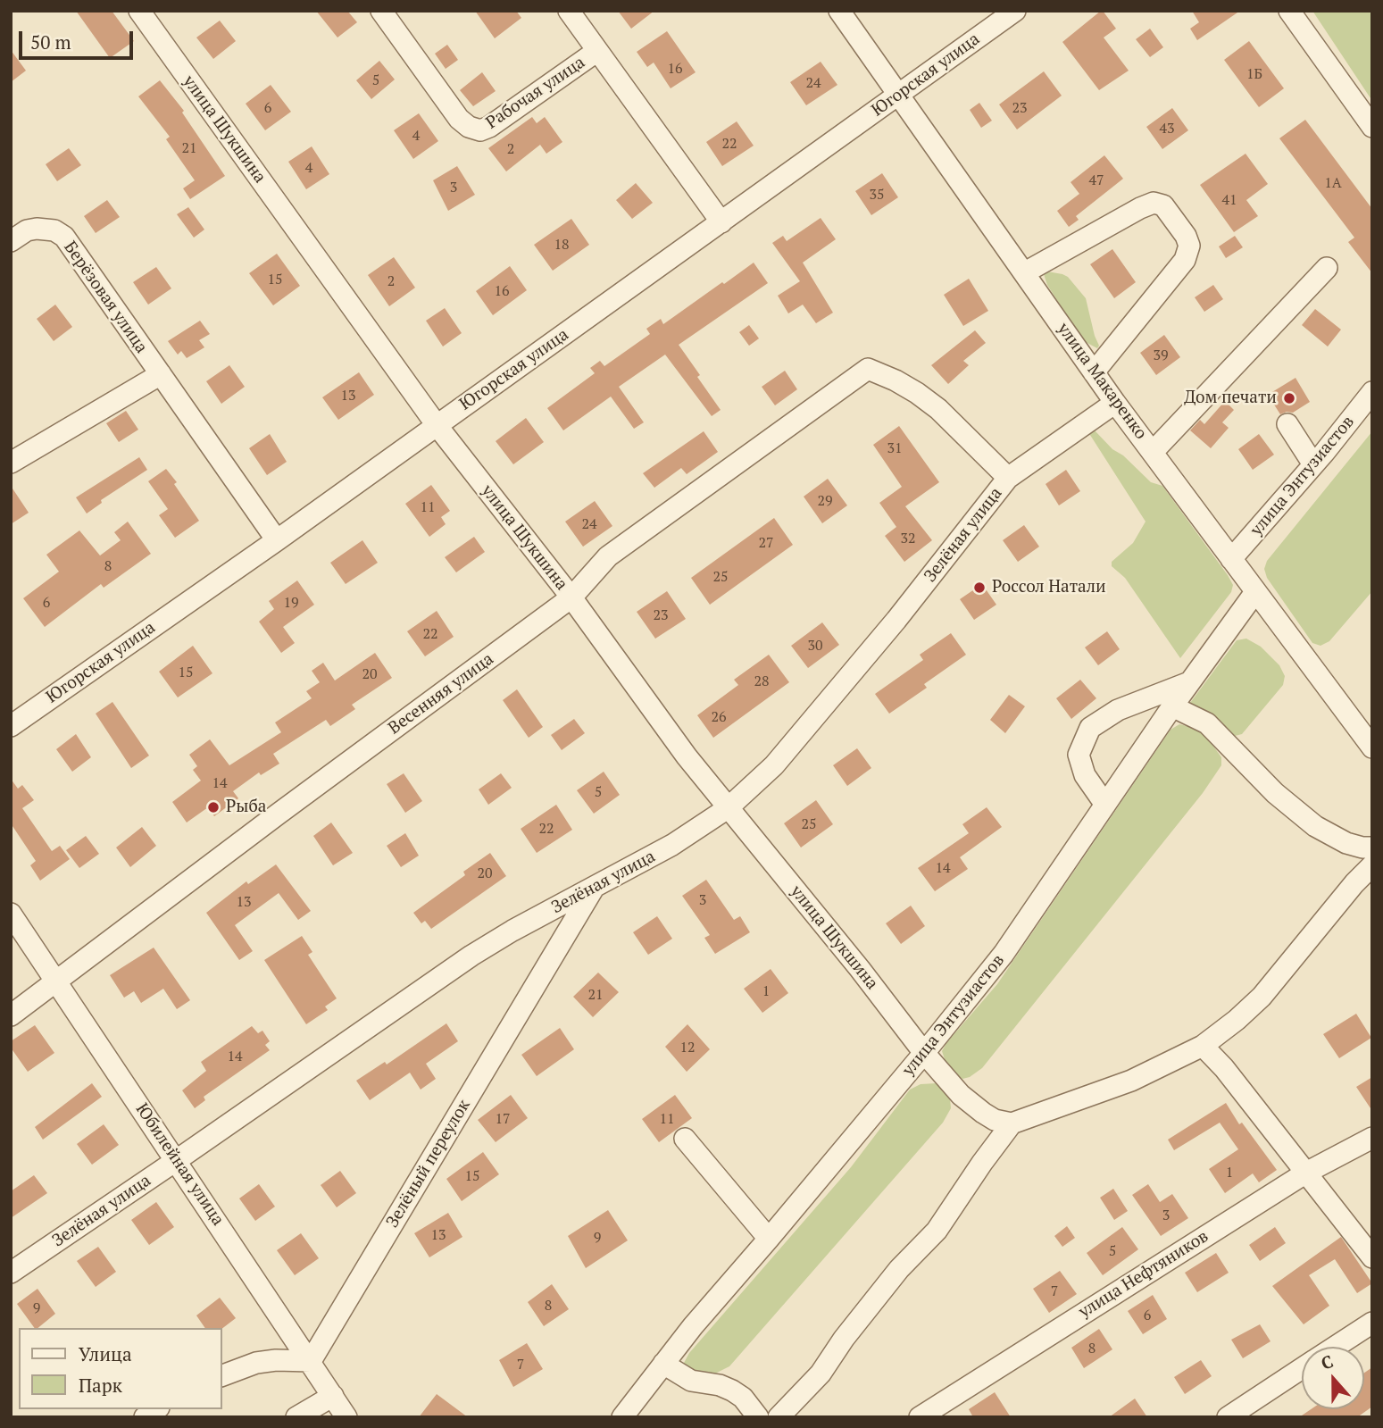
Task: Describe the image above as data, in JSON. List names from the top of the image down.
{
  "streets": {
    "street": [
      "Югорская улица",
      "Рабочая улица",
      "улица Шукшина",
      "Берёзовая улица",
      "улица Макаренко",
      "улица Энтузиастов",
      "Зелёная улица",
      "Весенняя улица",
      "Зелёный переулок",
      "Юбилейная улица",
      "улица Нефтяников"
    ]
  },
  "crossings": [
    ["Югорская улица", "Рабочая улица"],
    ["Югорская улица", "улица Шукшина"],
    ["Югорская улица", "Берёзовая улица"],
    ["Югорская улица", "улица Макаренко"],
    ["улица Шукшина", "улица Энтузиастов"],
    ["улица Шукшина", "Зелёная улица"],
    ["улица Шукшина", "Весенняя улица"],
    ["улица Макаренко", "улица Энтузиастов"],
    ["улица Макаренко", "Зелёная улица"],
    ["Зелёная улица", "Весенняя улица"],
    ["Зелёная улица", "Зелёный переулок"],
    ["Зелёная улица", "Юбилейная улица"],
    ["Весенняя улица", "Юбилейная улица"],
    ["Зелёный переулок", "Юбилейная улица"]
  ],
  "places": ["Дом печати", "Россол Натали", "Рыба"],
  "house_numbers": [
    "16",
    "1Б",
    "5",
    "24",
    "6",
    "23",
    "43",
    "4",
    "22",
    "21",
    "2",
    "4",
    "47",
    "1А",
    "3",
    "35",
    "41",
    "18",
    "15",
    "2",
    "16",
    "39",
    "13",
    "31",
    "29",
    "11",
    "24",
    "32",
    "27",
    "8",
    "25",
    "6",
    "19",
    "23",
    "22",
    "30",
    "15",
    "20",
    "28",
    "26",
    "14",
    "5",
    "25",
    "22",
    "14",
    "20",
    "3",
    "13",
    "1",
    "21",
    "12",
    "14",
    "17",
    "11",
    "1",
    "15",
    "3",
    "13",
    "9",
    "5",
    "7",
    "8",
    "9",
    "6",
    "8",
    "7"
  ],
  "legend": ["Улица", "Парк"],
  "scale_bar": "50 m",
  "north": "top"
}
